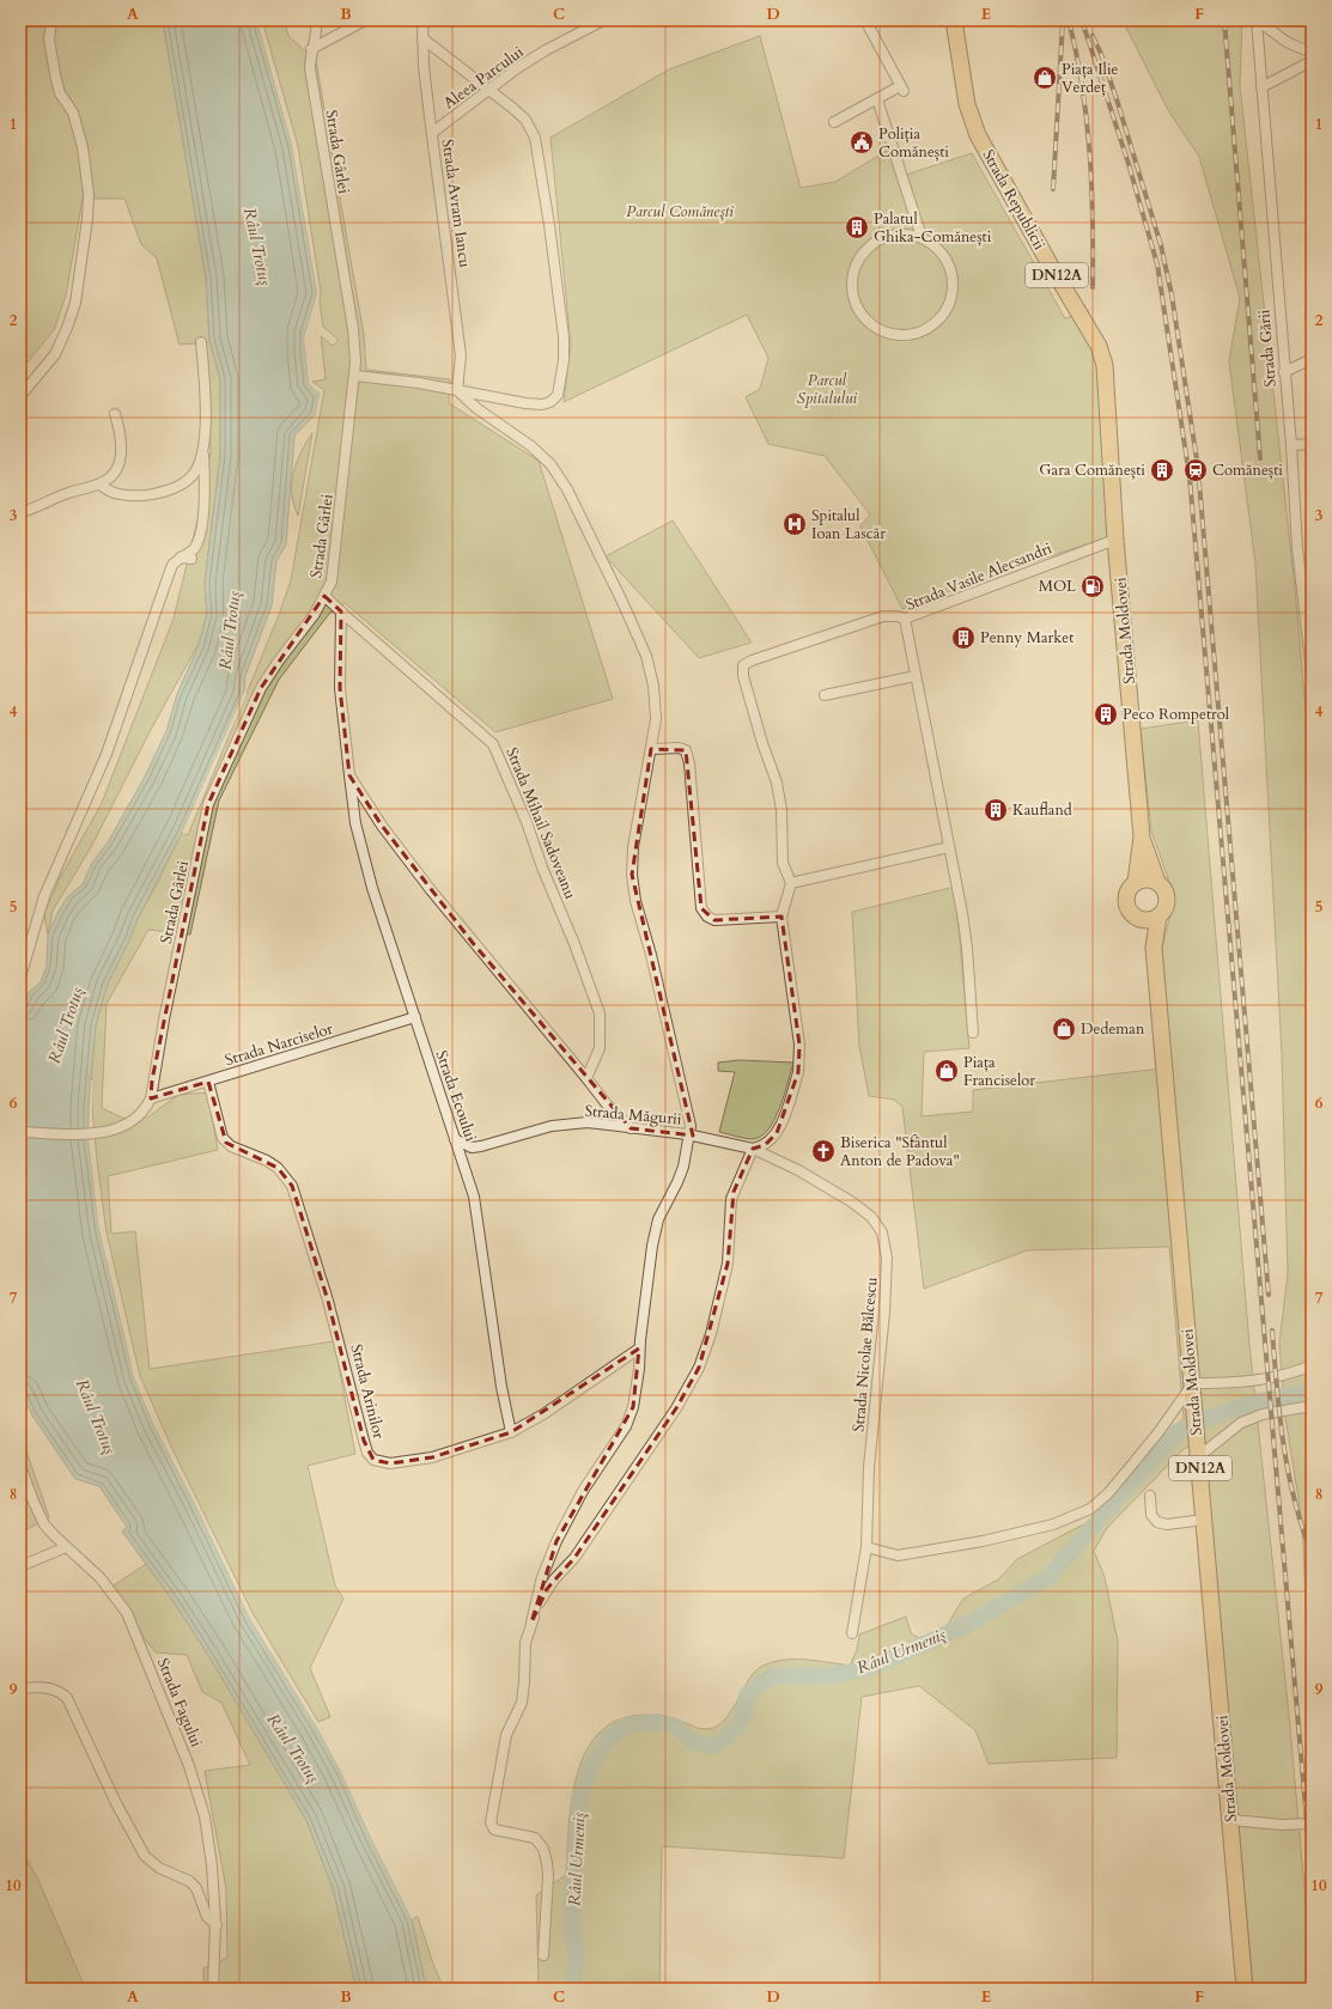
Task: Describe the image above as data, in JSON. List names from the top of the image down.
{
  "streets": {
    "main road": ["Strada Republicii", "DN12A", "Strada Moldovei"],
    "street": [
      "Aleea Parcului",
      "Strada Gârlei",
      "Strada Avram Iancu",
      "Strada Gării",
      "Strada Vasile Alecsandri",
      "Strada Mihail Sadoveanu",
      "Strada Narciselor",
      "Strada Ecoului",
      "Strada Măgurii",
      "Strada Nicolae Bălcescu",
      "Strada Arinilor",
      "Strada Fagului"
    ]
  },
  "crossings": [
    ["Aleea Parcului", "Strada Avram Iancu"],
    ["Strada Gârlei", "Strada Mihail Sadoveanu"],
    ["Strada Gârlei", "Strada Narciselor"],
    ["Strada Republicii", "Strada Vasile Alecsandri"],
    ["Strada Republicii", "Strada Moldovei"],
    ["Strada Vasile Alecsandri", "Strada Moldovei"],
    ["Strada Narciselor", "Strada Ecoului"],
    ["Strada Narciselor", "Strada Arinilor"],
    ["Strada Ecoului", "Strada Măgurii"],
    ["Strada Ecoului", "Strada Arinilor"],
    ["Strada Măgurii", "Strada Nicolae Bălcescu"]
  ],
  "water": ["Râul Trotuș", "Râul Urmeniș"],
  "parks": ["Parcul Comănești", "Parcul Spitalului"],
  "places": {
    "shop": ["Piața Ilie Verdeț", "Dedeman", "Piața Franciselor"],
    "public building": ["Poliția Comănești"],
    "building": [
      "Palatul Ghika-Comănești",
      "Gara Comănești",
      "Penny Market",
      "Peco Rompetrol",
      "Kaufland"
    ],
    "station": ["Comănești"],
    "hospital": ["Spitalul Ioan Lascăr"],
    "fuel station": ["MOL"],
    "church": ["Biserica \"Sfântul Anton de Padova\""]
  },
  "grid": {
    "columns": [
      "A",
      "B",
      "C",
      "D",
      "E",
      "F"
    ],
    "rows": [
      "1",
      "2",
      "3",
      "4",
      "5",
      "6",
      "7",
      "8",
      "9",
      "10"
    ]
  }
}
